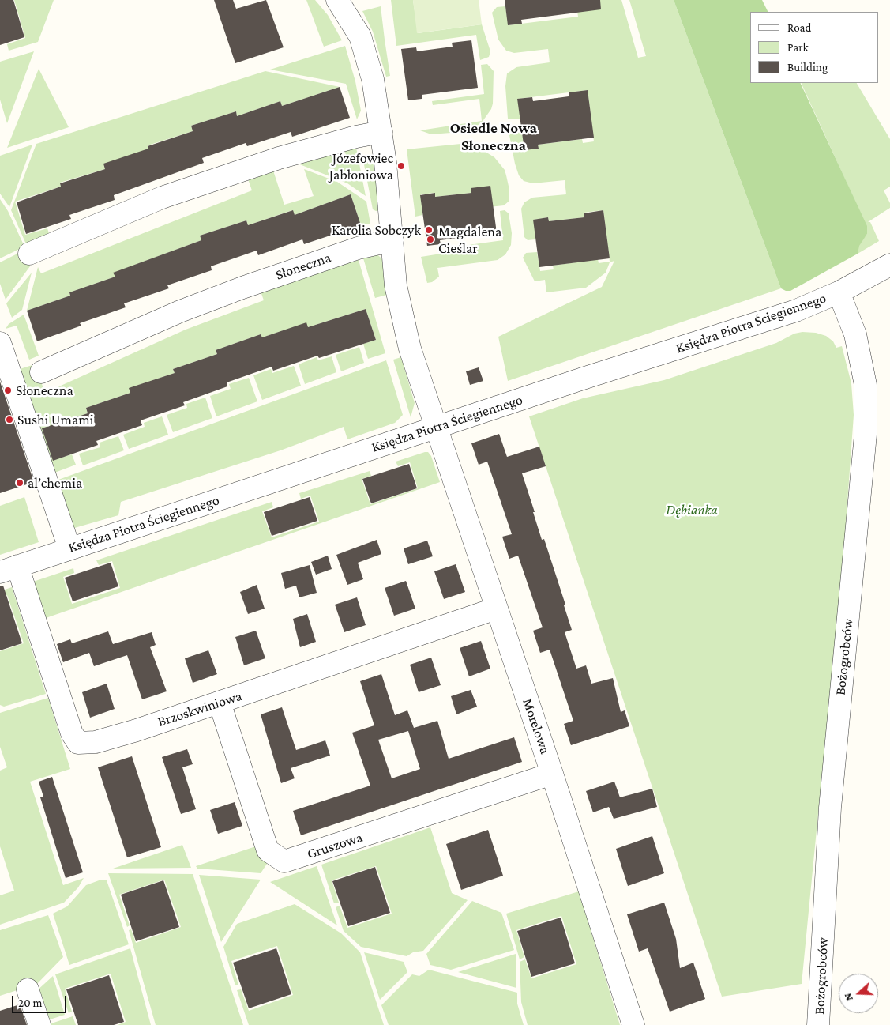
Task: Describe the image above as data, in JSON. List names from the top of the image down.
{
  "streets": {
    "street": [
      "Słoneczna",
      "Księdza Piotra Ściegiennego",
      "Bożogrobców",
      "Brzoskwiniowa",
      "Morelowa",
      "Gruszowa"
    ]
  },
  "crossings": [
    ["Księdza Piotra Ściegiennego", "Bożogrobców"],
    ["Księdza Piotra Ściegiennego", "Brzoskwiniowa"],
    ["Księdza Piotra Ściegiennego", "Morelowa"],
    ["Brzoskwiniowa", "Morelowa"],
    ["Brzoskwiniowa", "Gruszowa"],
    ["Morelowa", "Gruszowa"]
  ],
  "districts": ["Osiedle Nowa Słoneczna"],
  "parks": ["Dębianka"],
  "places": [
    "Józefowiec Jabłoniowa",
    "Karolia Sobczyk",
    "Magdalena Cieślar",
    "Słoneczna",
    "Sushi Umami",
    "al’chemia"
  ],
  "legend": ["Road", "Park", "Building"],
  "scale_bar": "20 m",
  "north": "left"
}
